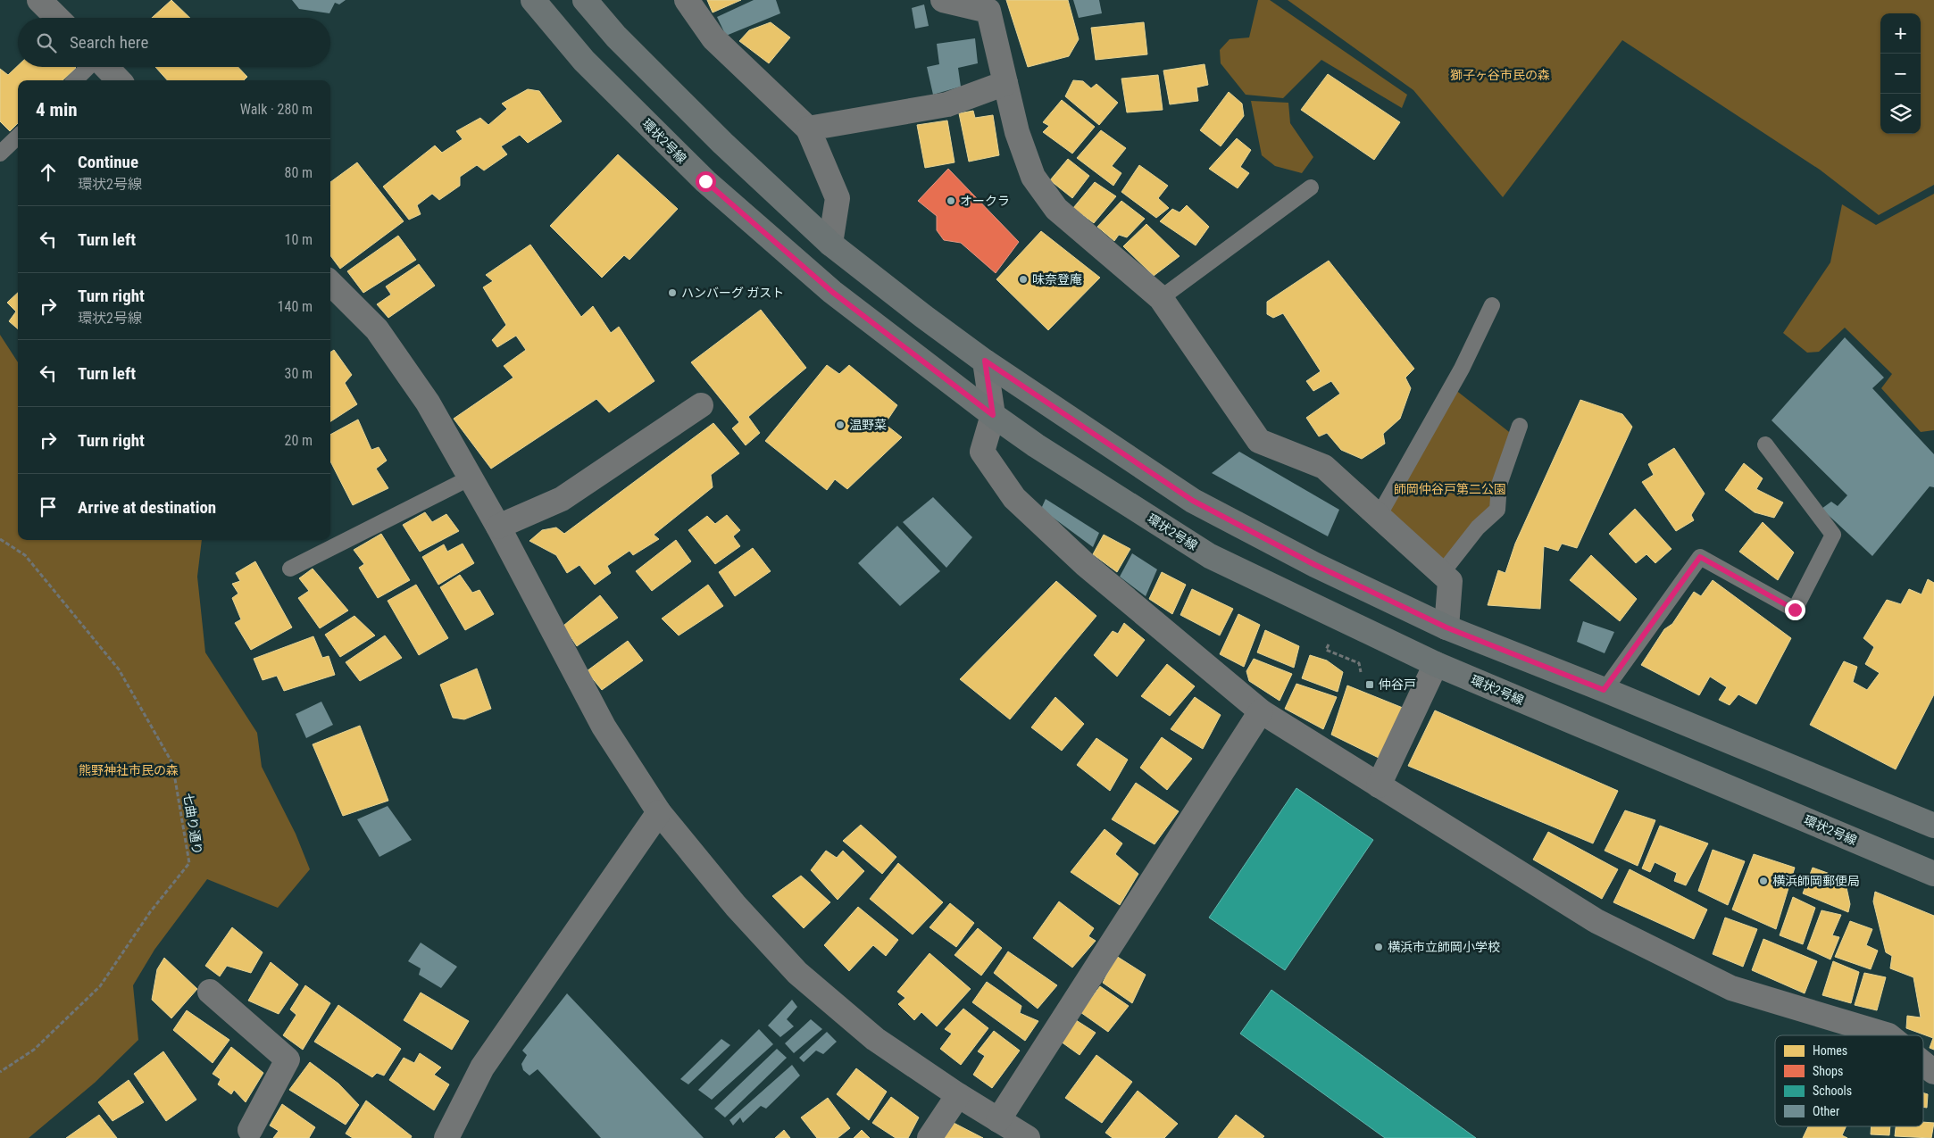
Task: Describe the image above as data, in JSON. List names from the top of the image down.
{
  "streets": {
    "main road": ["環状2号線"],
    "path": ["七曲り通り"]
  },
  "parks": ["獅子ヶ谷市民の森", "師岡仲谷戸第二公園", "熊野神社市民の森"],
  "places": {
    "other": [
      "オークラ",
      "味奈登庵",
      "ハンバーグ ガスト",
      "温野菜",
      "横浜師岡郵便局",
      "横浜市立師岡小学校"
    ],
    "transit": ["仲谷戸"]
  },
  "legend": [
    "Homes",
    "Shops",
    "Schools",
    "Other"
  ],
  "page": {
    "map_buttons": ["+", "−"],
    "search": "Search here",
    "heading": ["4 min", "Walk · 280 m"],
    "list": [
      ["Continue", "環状2号線", "80 m"],
      ["Turn left", "10 m"],
      ["Turn right", "環状2号線", "140 m"],
      ["Turn left", "30 m"],
      ["Turn right", "20 m"],
      "Arrive at destination"
    ]
  }
}
